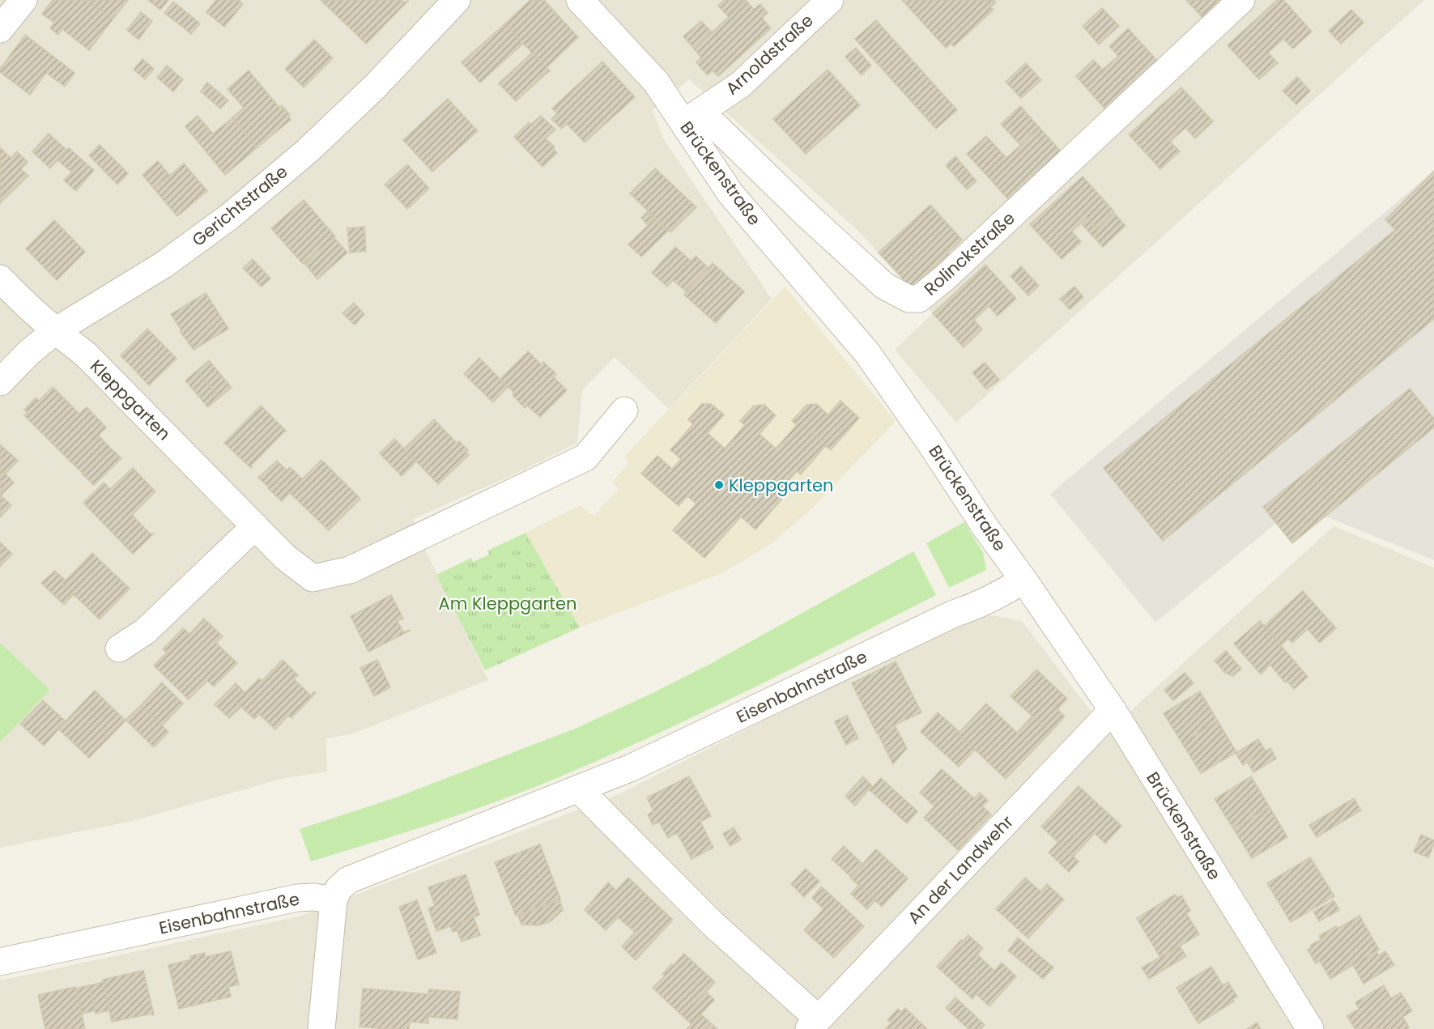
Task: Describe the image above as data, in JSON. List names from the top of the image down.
{
  "streets": {
    "street": [
      "Arnoldstraße",
      "Brückenstraße",
      "Gerichtstraße",
      "Rolinckstraße",
      "Kleppgarten",
      "Eisenbahnstraße",
      "An der Landwehr"
    ]
  },
  "crossings": [
    ["Arnoldstraße", "Brückenstraße"],
    ["Arnoldstraße", "Rolinckstraße"],
    ["Brückenstraße", "Rolinckstraße"],
    ["Brückenstraße", "Eisenbahnstraße"],
    ["Brückenstraße", "An der Landwehr"],
    ["Gerichtstraße", "Kleppgarten"]
  ],
  "parks": ["Am Kleppgarten"],
  "places": ["Kleppgarten"]
}
